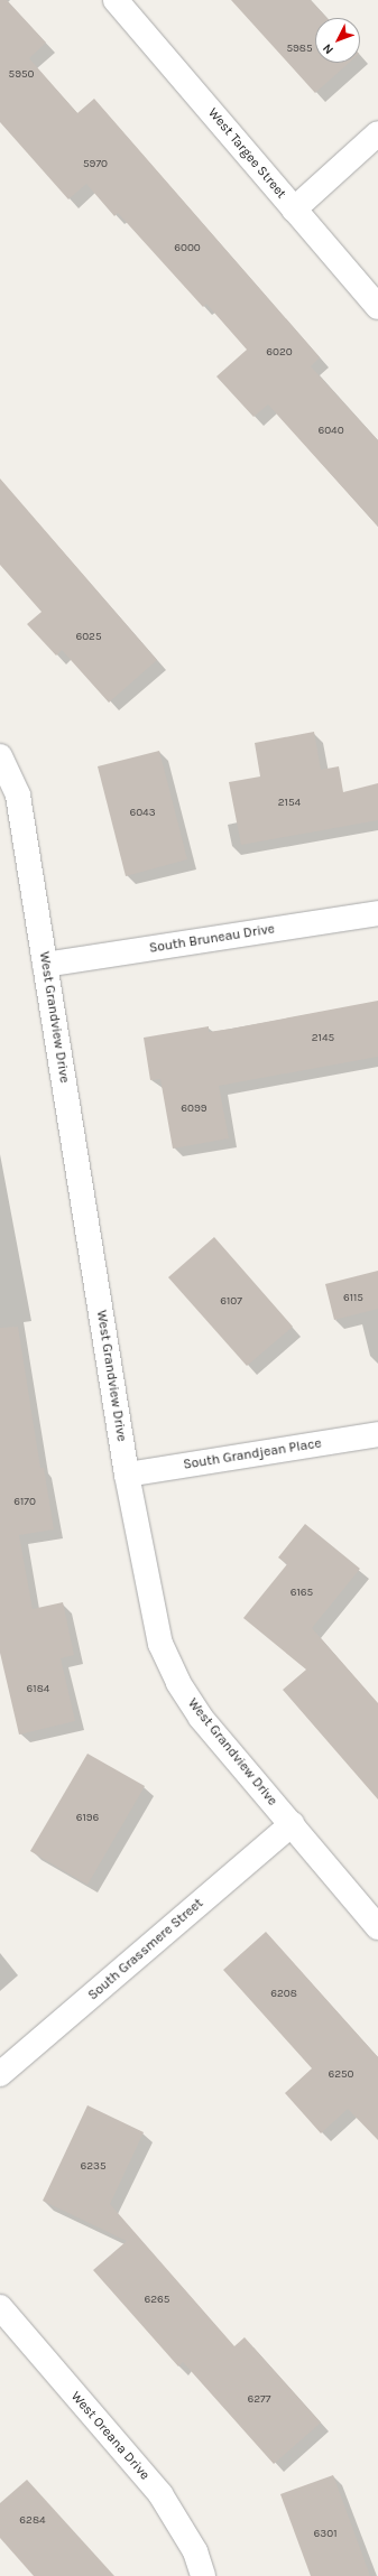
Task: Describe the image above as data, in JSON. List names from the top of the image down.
{
  "streets": {
    "street": [
      "West Targee Street",
      "South Bruneau Drive",
      "West Grandview Drive",
      "South Grandjean Place",
      "South Grassmere Street",
      "West Oreana Drive"
    ]
  },
  "crossings": [
    ["South Bruneau Drive", "West Grandview Drive"],
    ["West Grandview Drive", "South Grandjean Place"],
    ["West Grandview Drive", "South Grassmere Street"]
  ],
  "house_numbers": [
    "5985",
    "5950",
    "5970",
    "6000",
    "6020",
    "6040",
    "6025",
    "2154",
    "6043",
    "2145",
    "6099",
    "6115",
    "6107",
    "6170",
    "6165",
    "6184",
    "6196",
    "6208",
    "6250",
    "6235",
    "6265",
    "6277",
    "6284",
    "6301"
  ],
  "north": "bottom left"
}
